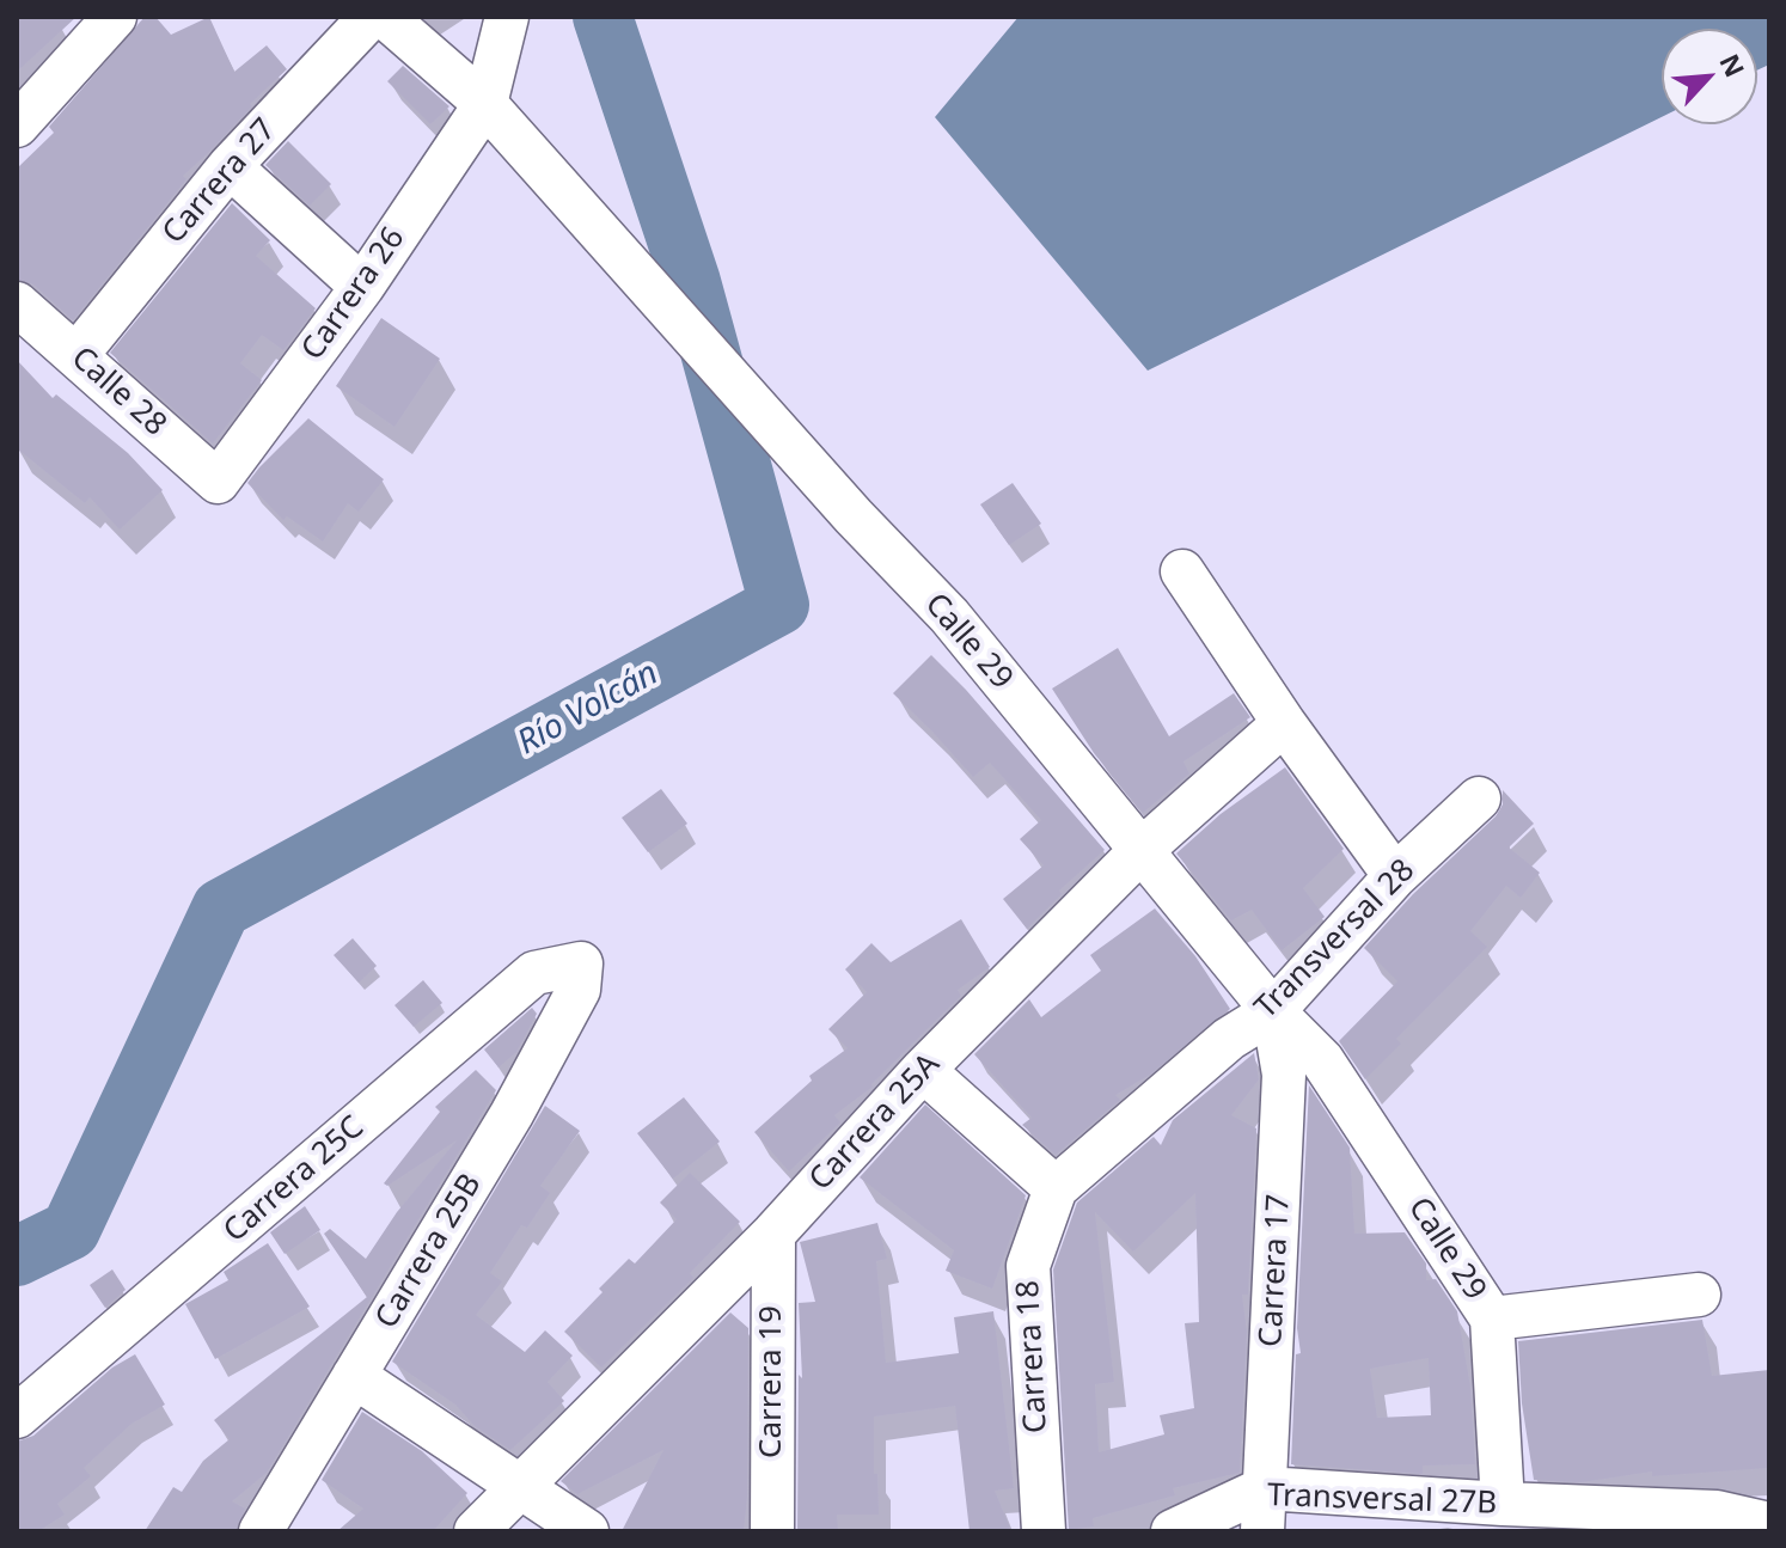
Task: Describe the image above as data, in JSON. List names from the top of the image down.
{
  "streets": {
    "street": [
      "Carrera 27",
      "Carrera 26",
      "Calle 28",
      "Calle 29",
      "Transversal 28",
      "Carrera 25A",
      "Carrera 25C",
      "Carrera 25B",
      "Carrera 17",
      "Carrera 18",
      "Carrera 19",
      "Transversal 27B"
    ]
  },
  "crossings": [
    ["Carrera 27", "Calle 28"],
    ["Carrera 26", "Calle 28"],
    ["Carrera 26", "Calle 29"],
    ["Calle 29", "Transversal 28"],
    ["Calle 29", "Carrera 25A"],
    ["Calle 29", "Carrera 17"],
    ["Transversal 28", "Carrera 17"],
    ["Transversal 28", "Carrera 18"],
    ["Carrera 25A", "Carrera 19"],
    ["Carrera 25C", "Carrera 25B"],
    ["Carrera 17", "Transversal 27B"]
  ],
  "water": ["Río Volcán"],
  "north": "top right"
}
